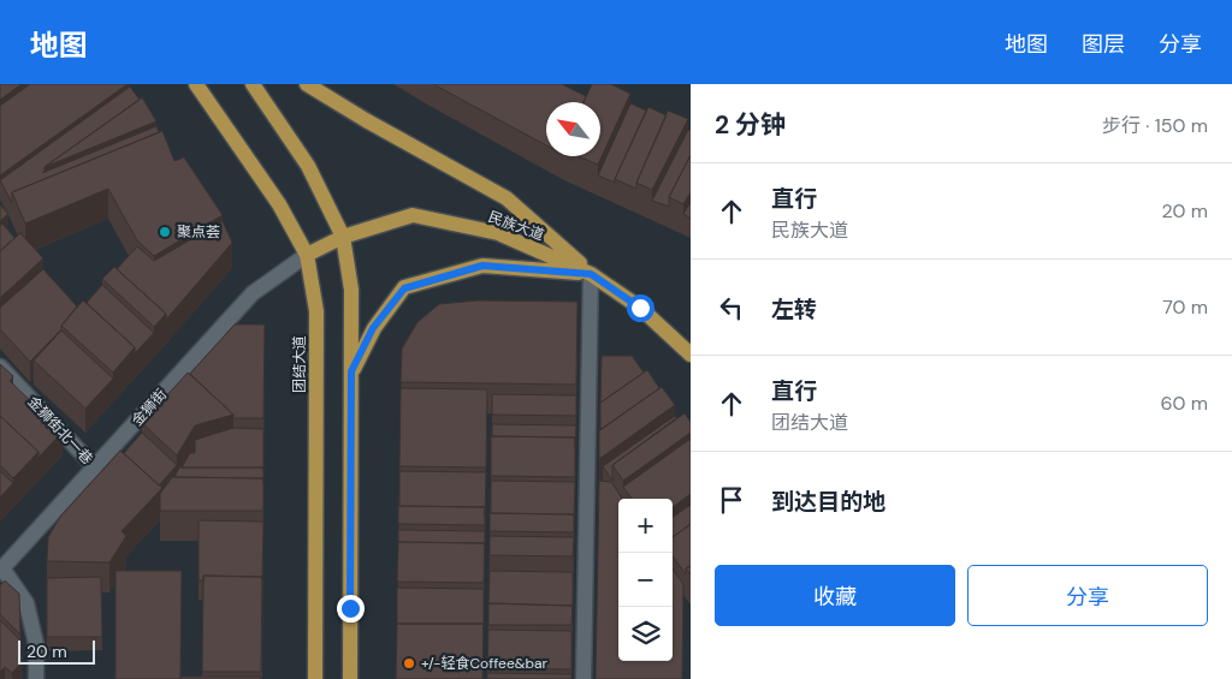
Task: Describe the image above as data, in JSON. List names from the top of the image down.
{
  "streets": {
    "main road": ["民族大道", "团结大道"],
    "street": ["金狮街", "金狮街北一巷"]
  },
  "crossings": [
    ["民族大道", "团结大道"],
    ["民族大道", "金狮街"],
    ["团结大道", "金狮街"],
    ["金狮街", "金狮街北一巷"]
  ],
  "places": ["聚点荟", "+/-轻食Coffee&bar"],
  "scale_bar": "20 m",
  "north": "top left",
  "page": {
    "header": "地图",
    "nav": ["地图", "图层", "分享"],
    "heading": ["2 分钟", "步行 · 150 m"],
    "list": [
      ["直行", "民族大道", "20 m"],
      ["左转", "70 m"],
      ["直行", "团结大道", "60 m"],
      "到达目的地"
    ],
    "map_buttons": ["+", "−"],
    "buttons": ["收藏", "分享"],
    "scale": "20 m"
  }
}
